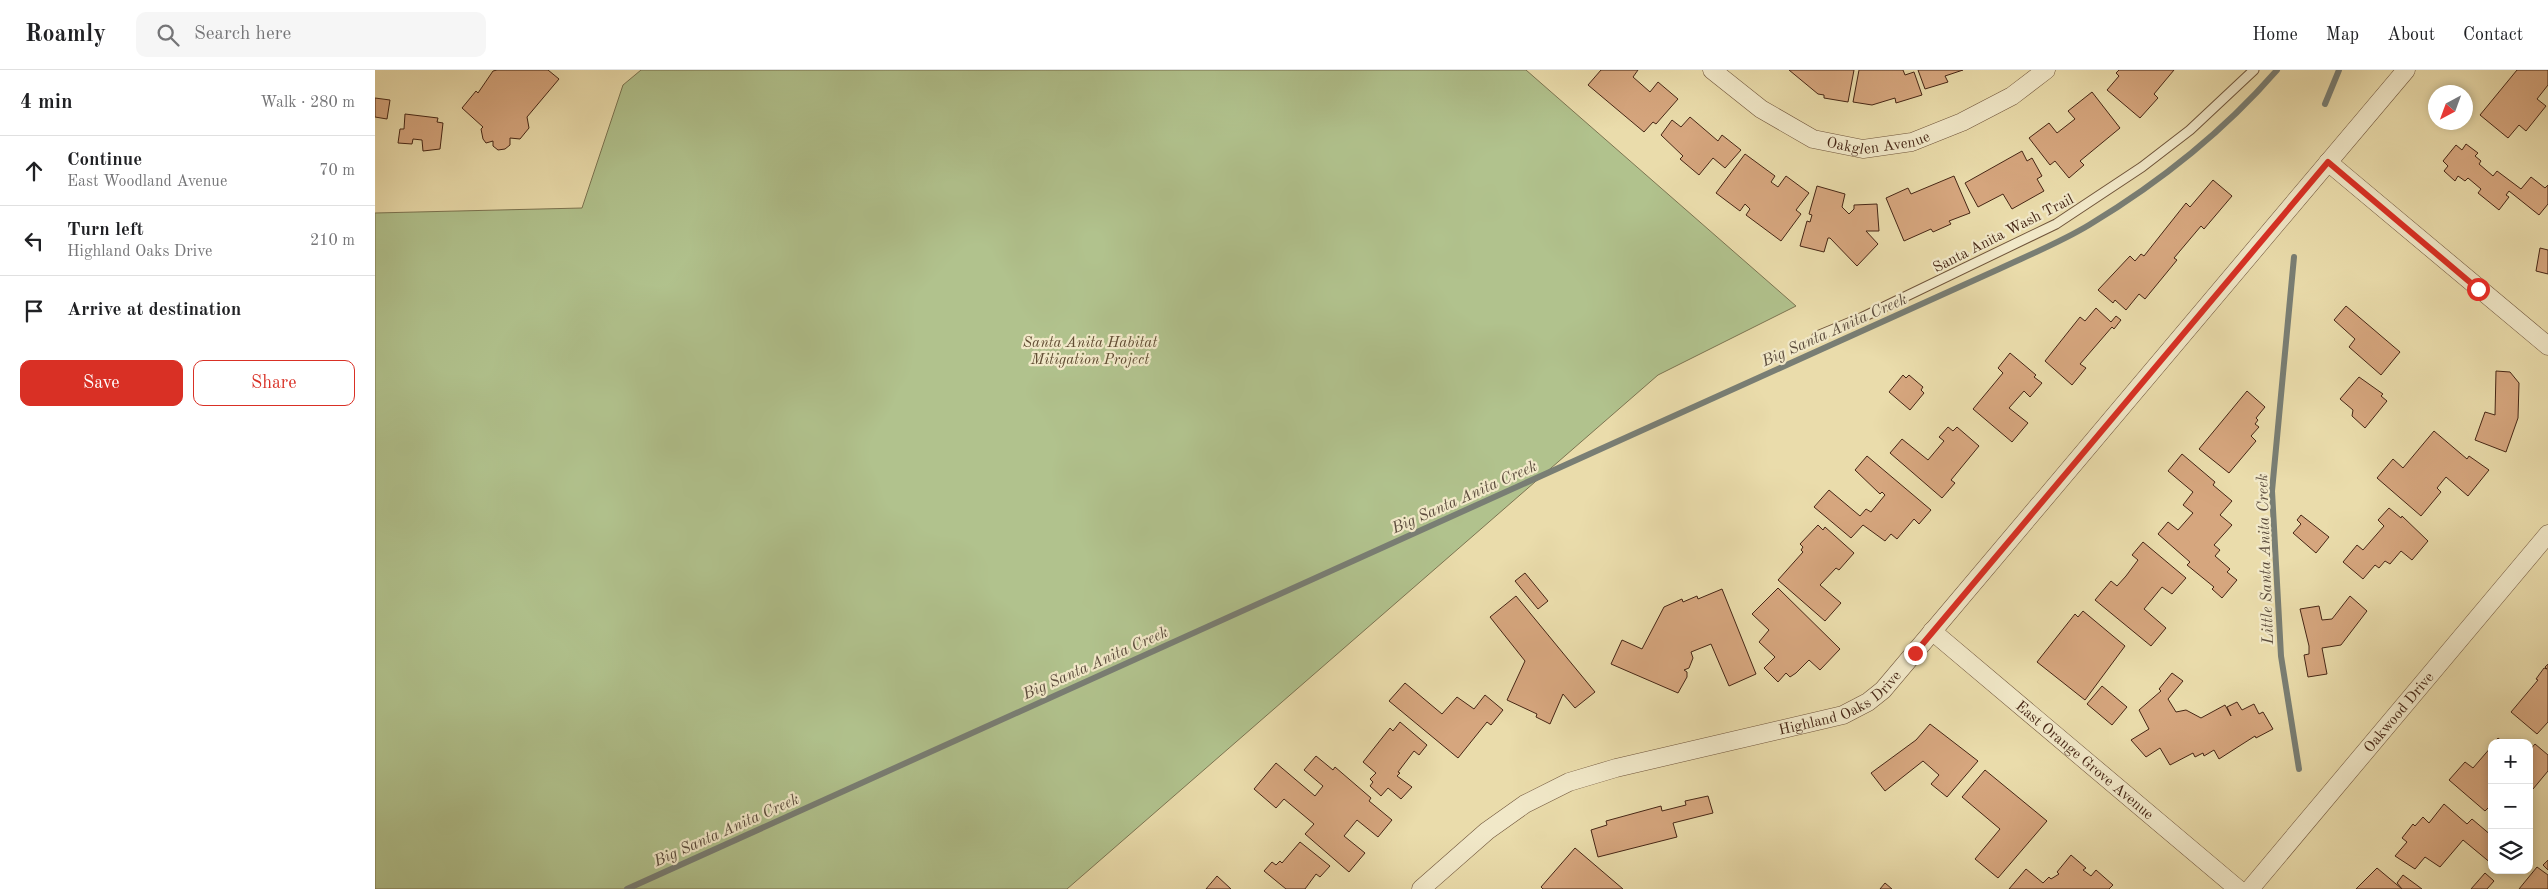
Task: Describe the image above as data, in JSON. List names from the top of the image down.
{
  "streets": {
    "street": [
      "Oakglen Avenue",
      "Highland Oaks Drive",
      "Oakwood Drive",
      "East Orange Grove Avenue"
    ],
    "lane": ["Santa Anita Wash Trail"]
  },
  "crossings": [
    ["Highland Oaks Drive", "East Orange Grove Avenue"]
  ],
  "water": ["Big Santa Anita Creek", "Little Santa Anita Creek"],
  "parks": ["Santa Anita Habitat Mitigation Project"],
  "north": "bottom left",
  "page": {
    "header": "Roamly",
    "search": "Search here",
    "nav": [
      "Home",
      "Map",
      "About",
      "Contact"
    ],
    "heading": ["4 min", "Walk · 280 m"],
    "list": [
      ["Continue", "East Woodland Avenue", "70 m"],
      ["Turn left", "Highland Oaks Drive", "210 m"],
      "Arrive at destination"
    ],
    "buttons": ["Save", "Share"],
    "map_buttons": ["+", "−"]
  }
}
